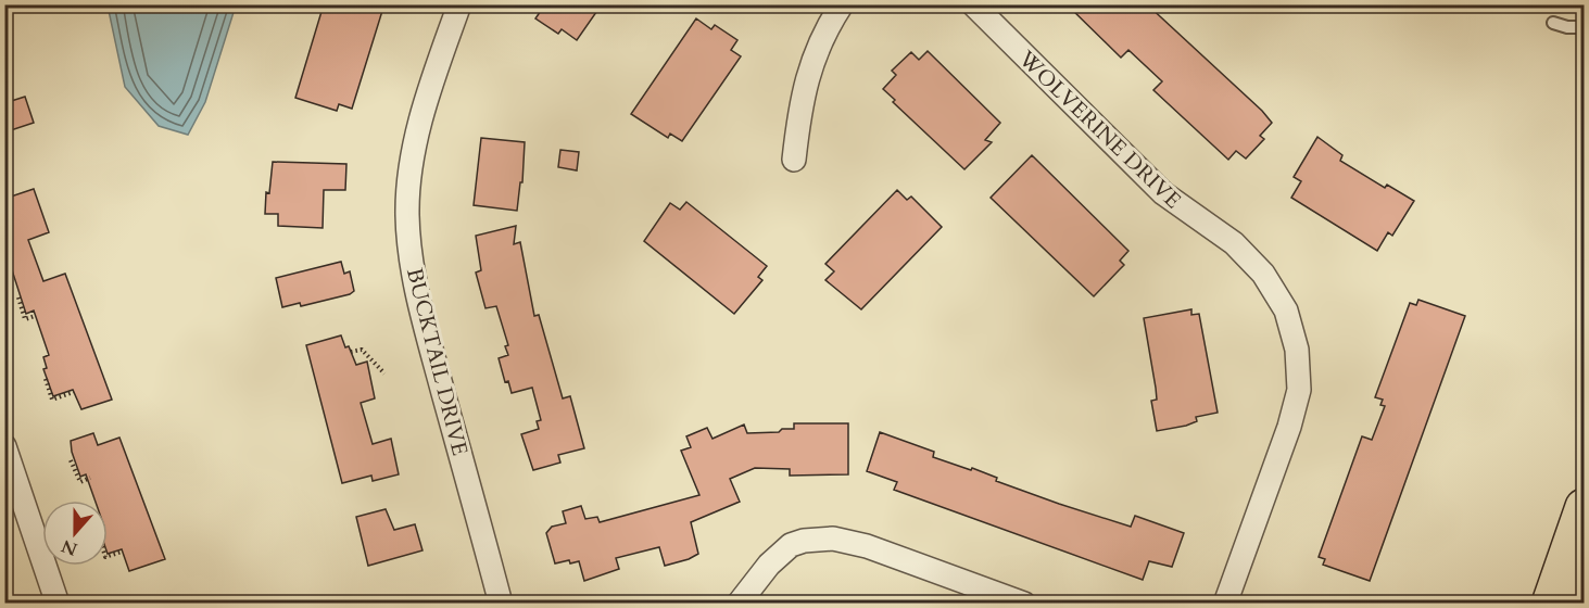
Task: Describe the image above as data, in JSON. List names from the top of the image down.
{
  "streets": {
    "street": ["WOLVERINE DRIVE", "BUCKTAIL DRIVE"]
  },
  "north": "bottom"
}
